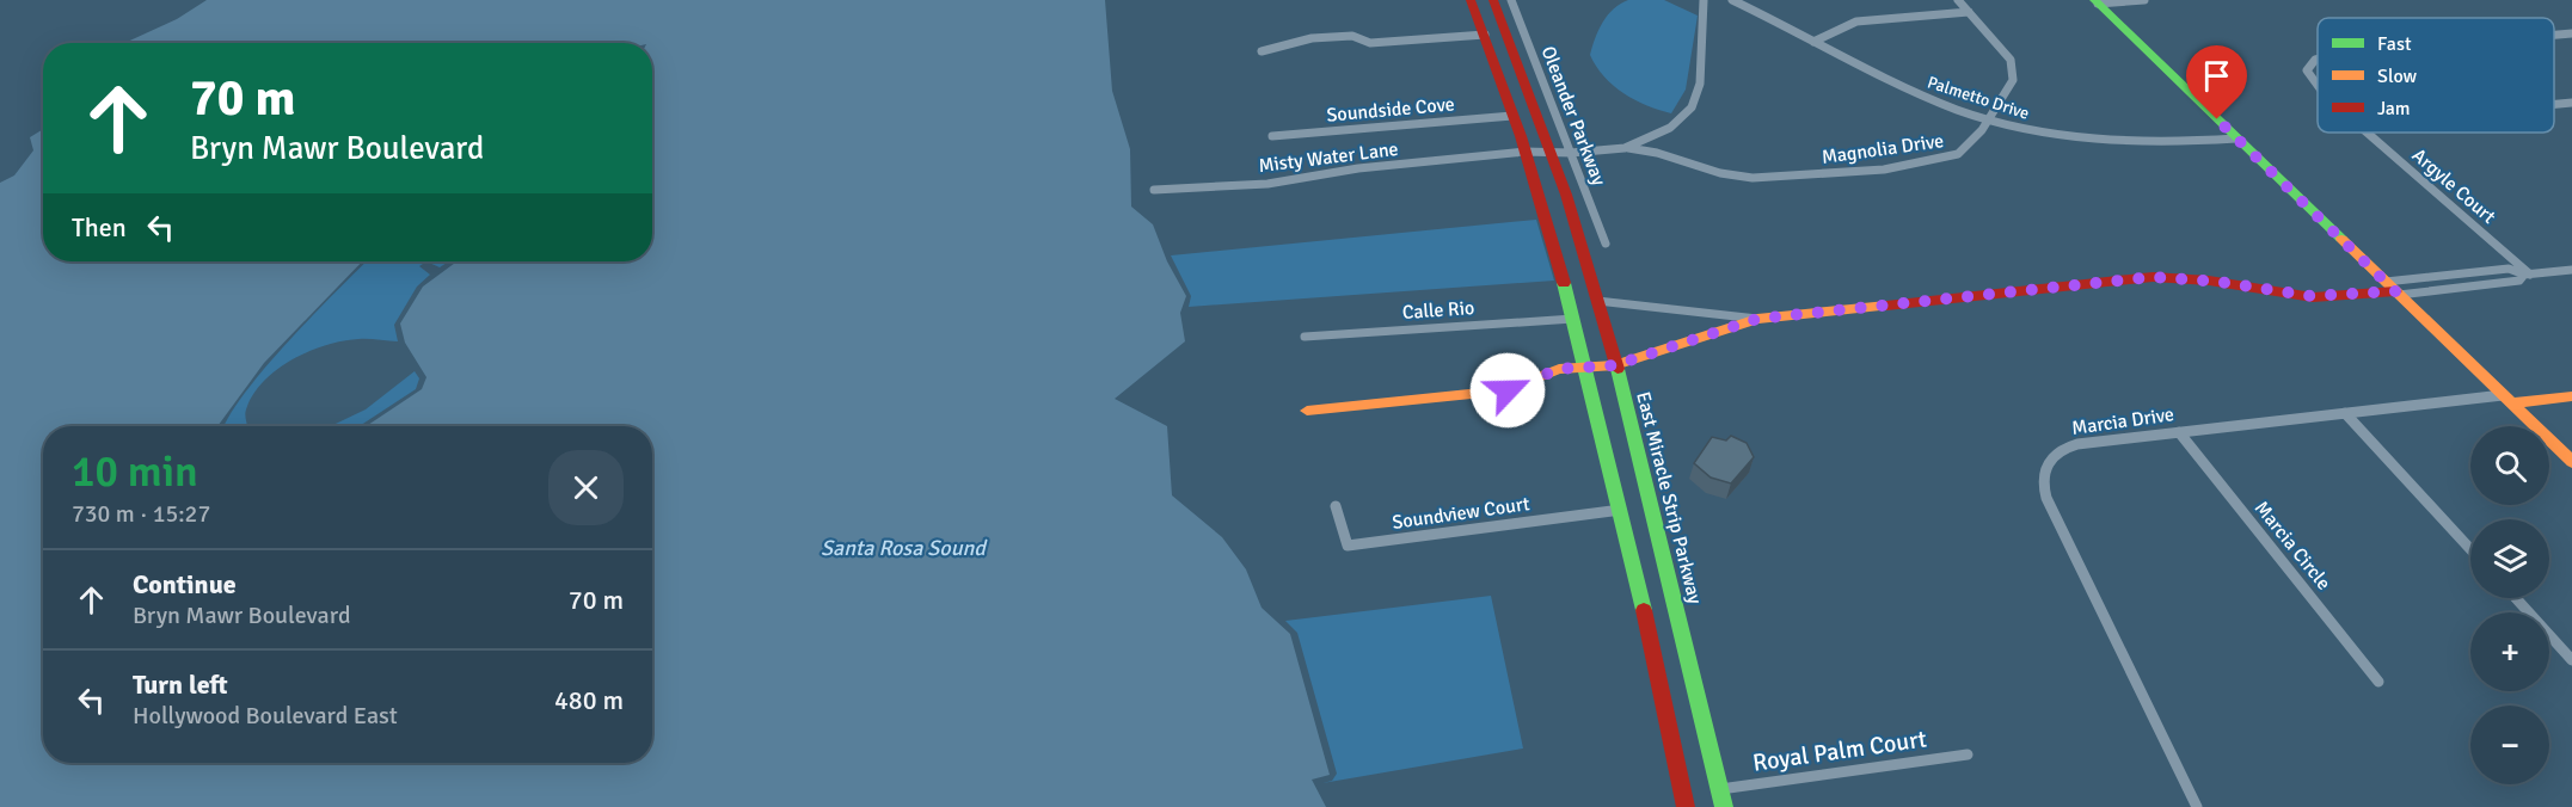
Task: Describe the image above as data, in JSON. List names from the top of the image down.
{
  "streets": {
    "main road": ["East Miracle Strip Parkway"],
    "street": [
      "Palmetto Drive",
      "Soundside Cove",
      "Oleander Parkway",
      "Magnolia Drive",
      "Misty Water Lane",
      "Argyle Court",
      "Calle Rio",
      "Marcia Drive",
      "Soundview Court",
      "Marcia Circle",
      "Royal Palm Court"
    ]
  },
  "crossings": [
    ["Palmetto Drive", "Magnolia Drive"],
    ["Oleander Parkway", "Misty Water Lane"],
    ["Magnolia Drive", "Misty Water Lane"],
    ["Misty Water Lane", "East Miracle Strip Parkway"],
    ["Marcia Drive", "Marcia Circle"],
    ["East Miracle Strip Parkway", "Royal Palm Court"]
  ],
  "water": ["Santa Rosa Sound"],
  "legend": ["Fast", "Slow", "Jam"],
  "page": {
    "turn": ["70 m", "Bryn Mawr Boulevard"],
    "then": "Then",
    "map_buttons": ["+", "−"],
    "heading": ["10 min", "730 m · 15:27"],
    "list": [
      {
        "name": "Continue",
        "note": "Bryn Mawr Boulevard",
        "value": "70 m"
      },
      {
        "name": "Turn left",
        "note": "Hollywood Boulevard East",
        "value": "480 m"
      }
    ]
  }
}
